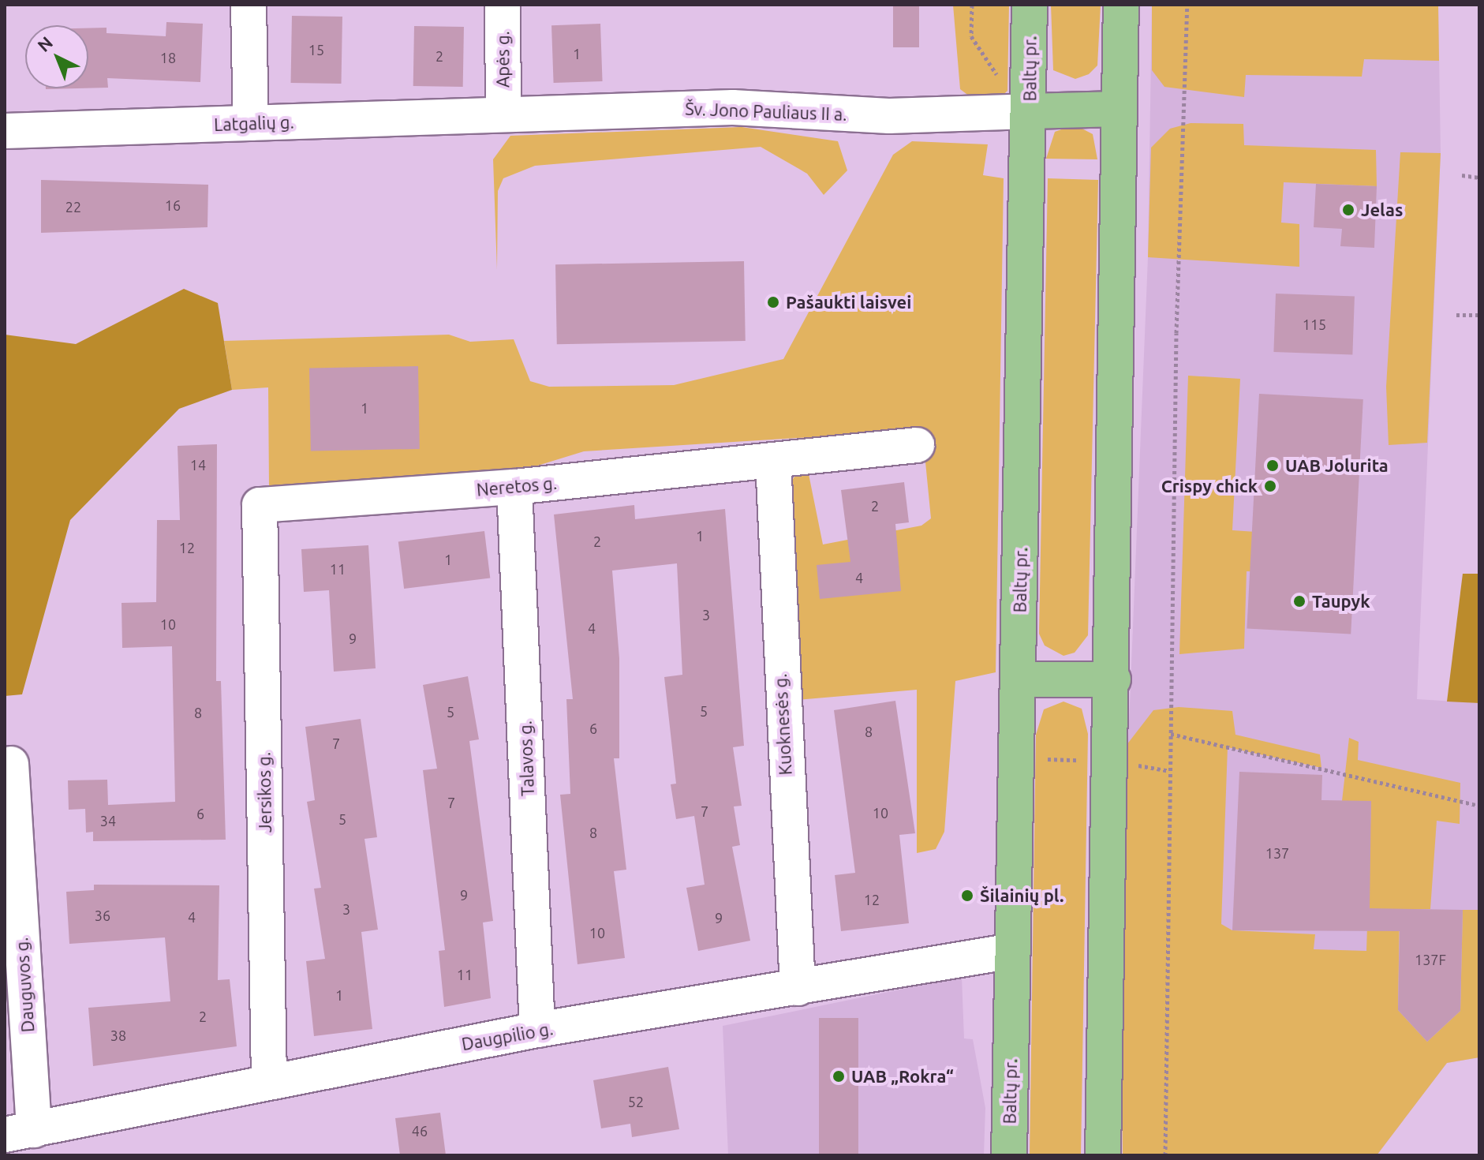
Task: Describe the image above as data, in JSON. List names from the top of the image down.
{
  "streets": {
    "main road": ["Baltų pr."],
    "street": [
      "Apės g.",
      "Šv. Jono Pauliaus II a.",
      "Latgalių g.",
      "Neretos g.",
      "Kuoknesės g.",
      "Talavos g.",
      "Jersikos g.",
      "Dauguvos g.",
      "Daugpilio g."
    ]
  },
  "crossings": [
    ["Apės g.", "Šv. Jono Pauliaus II a."],
    ["Apės g.", "Latgalių g."],
    ["Baltų pr.", "Šv. Jono Pauliaus II a."],
    ["Baltų pr.", "Daugpilio g."],
    ["Šv. Jono Pauliaus II a.", "Latgalių g."],
    ["Neretos g.", "Kuoknesės g."],
    ["Neretos g.", "Talavos g."],
    ["Neretos g.", "Jersikos g."],
    ["Kuoknesės g.", "Daugpilio g."],
    ["Talavos g.", "Daugpilio g."],
    ["Jersikos g.", "Daugpilio g."],
    ["Dauguvos g.", "Daugpilio g."]
  ],
  "places": [
    "Jelas",
    "Pašaukti laisvei",
    "UAB Jolurita",
    "Crispy chick",
    "Taupyk",
    "Šilainių pl.",
    "UAB „Rokra“"
  ],
  "house_numbers": [
    "15",
    "1",
    "2",
    "18",
    "16",
    "22",
    "115",
    "1",
    "14",
    "2",
    "1",
    "2",
    "12",
    "1",
    "11",
    "4",
    "3",
    "10",
    "4",
    "9",
    "5",
    "5",
    "8",
    "6",
    "8",
    "7",
    "7",
    "7",
    "10",
    "6",
    "5",
    "34",
    "8",
    "137",
    "9",
    "12",
    "3",
    "36",
    "4",
    "9",
    "10",
    "137F",
    "11",
    "1",
    "2",
    "38",
    "52",
    "46"
  ],
  "north": "top left"
}
